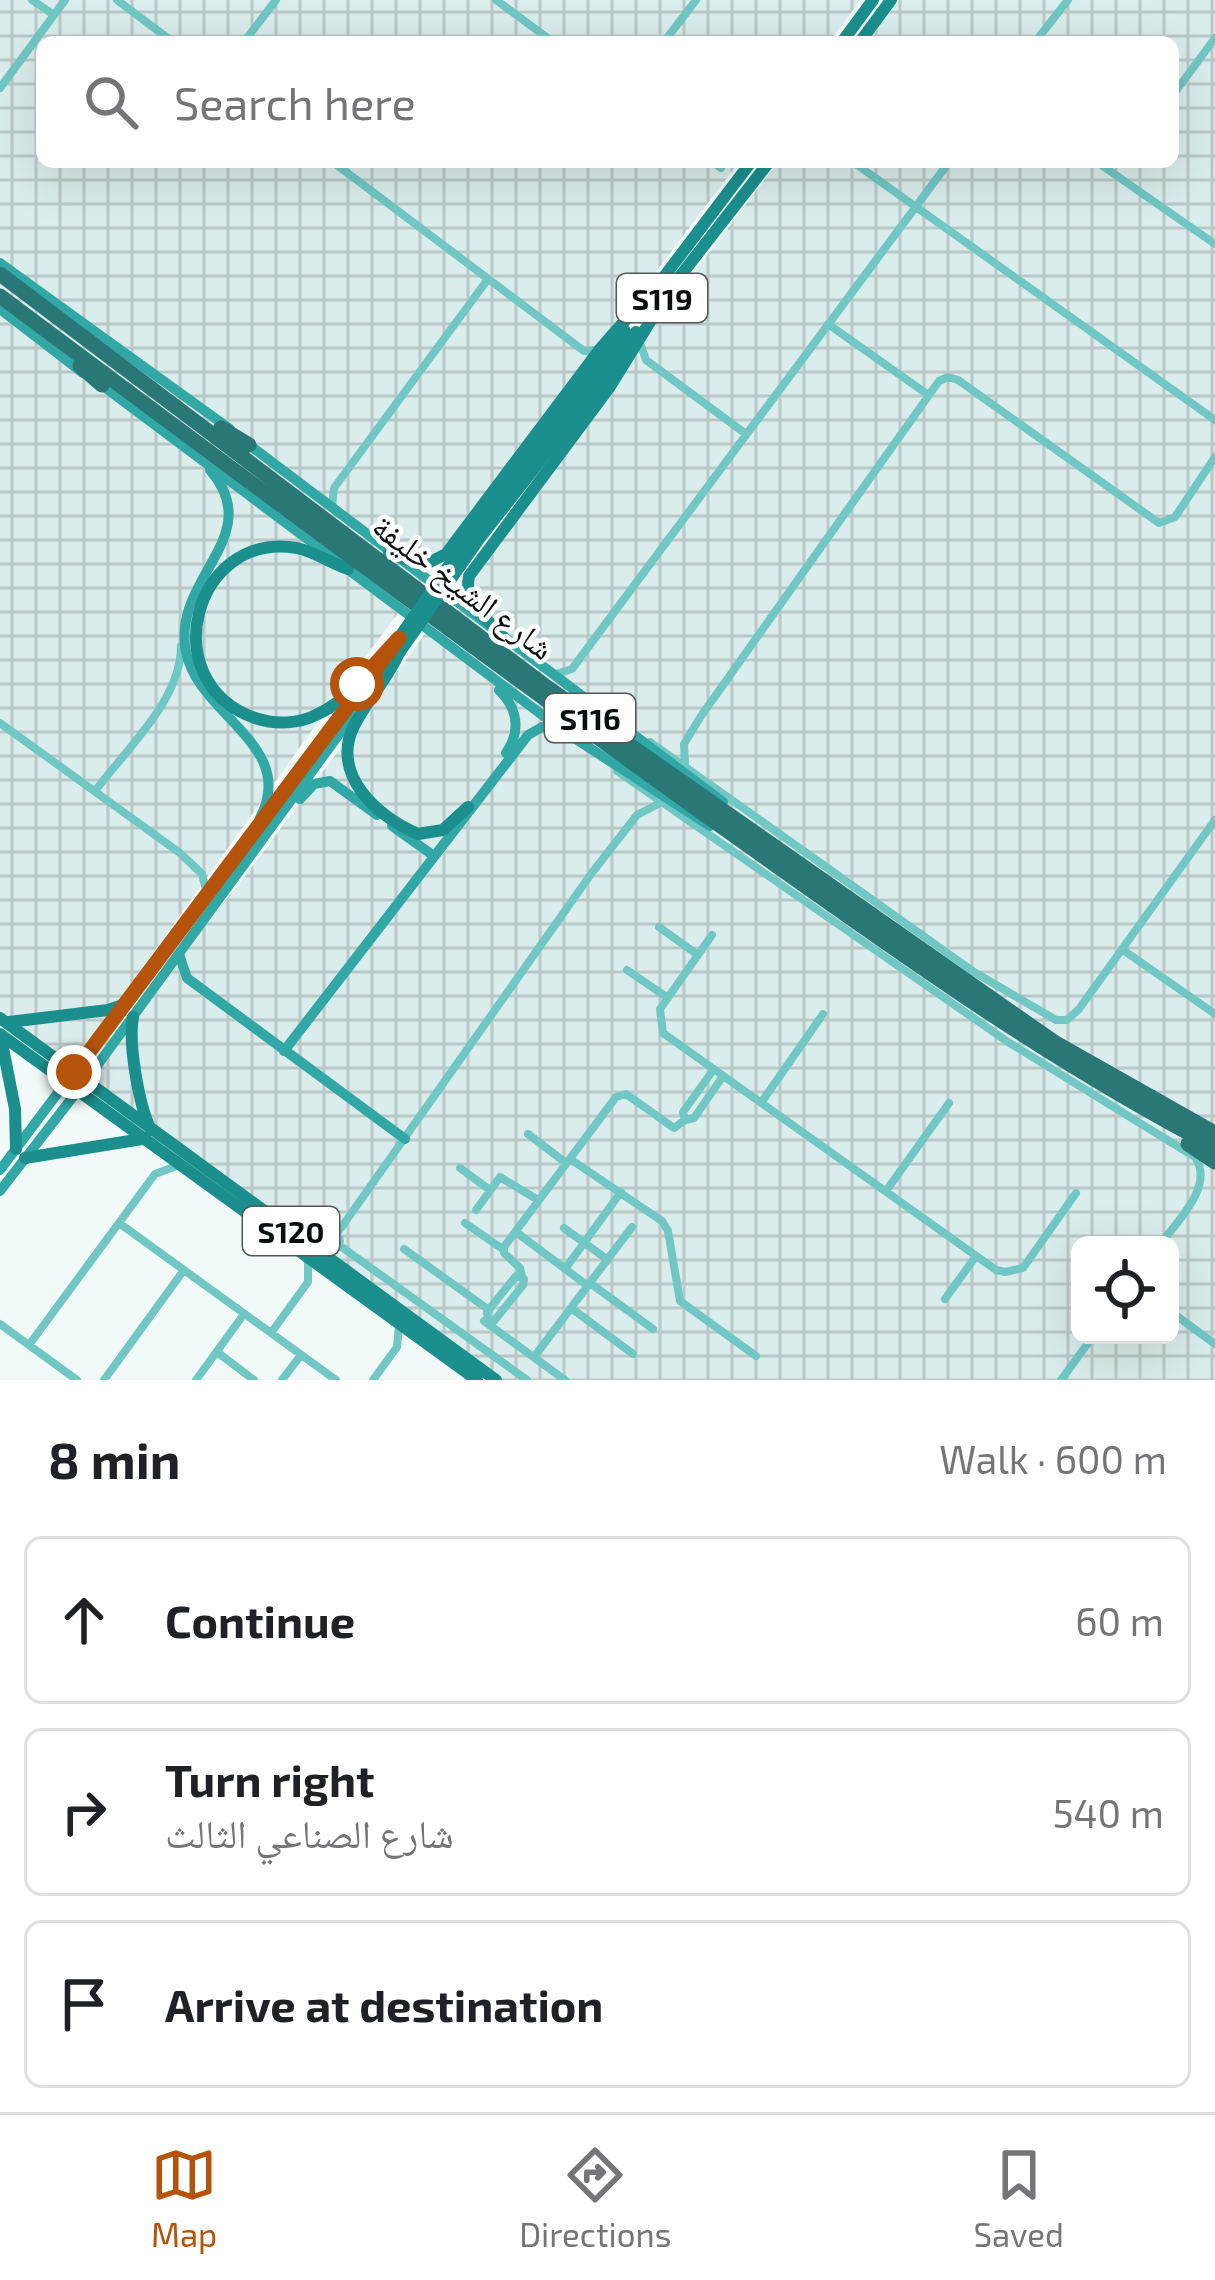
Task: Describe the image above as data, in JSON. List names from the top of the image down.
{
  "streets": {
    "highway": ["شارع الشيخ خليفة", "S116"],
    "main road": ["S119", "S120"]
  },
  "crossings": [
    ["شارع الشيخ خليفة", "S116"]
  ],
  "page": {
    "search": "Search here",
    "heading": ["8 min", "Walk · 600 m"],
    "list": [
      ["Continue", "60 m"],
      ["Turn right", "شارع الصناعي الثالث", "540 m"],
      "Arrive at destination"
    ],
    "nav": ["Map", "Directions", "Saved"]
  }
}
